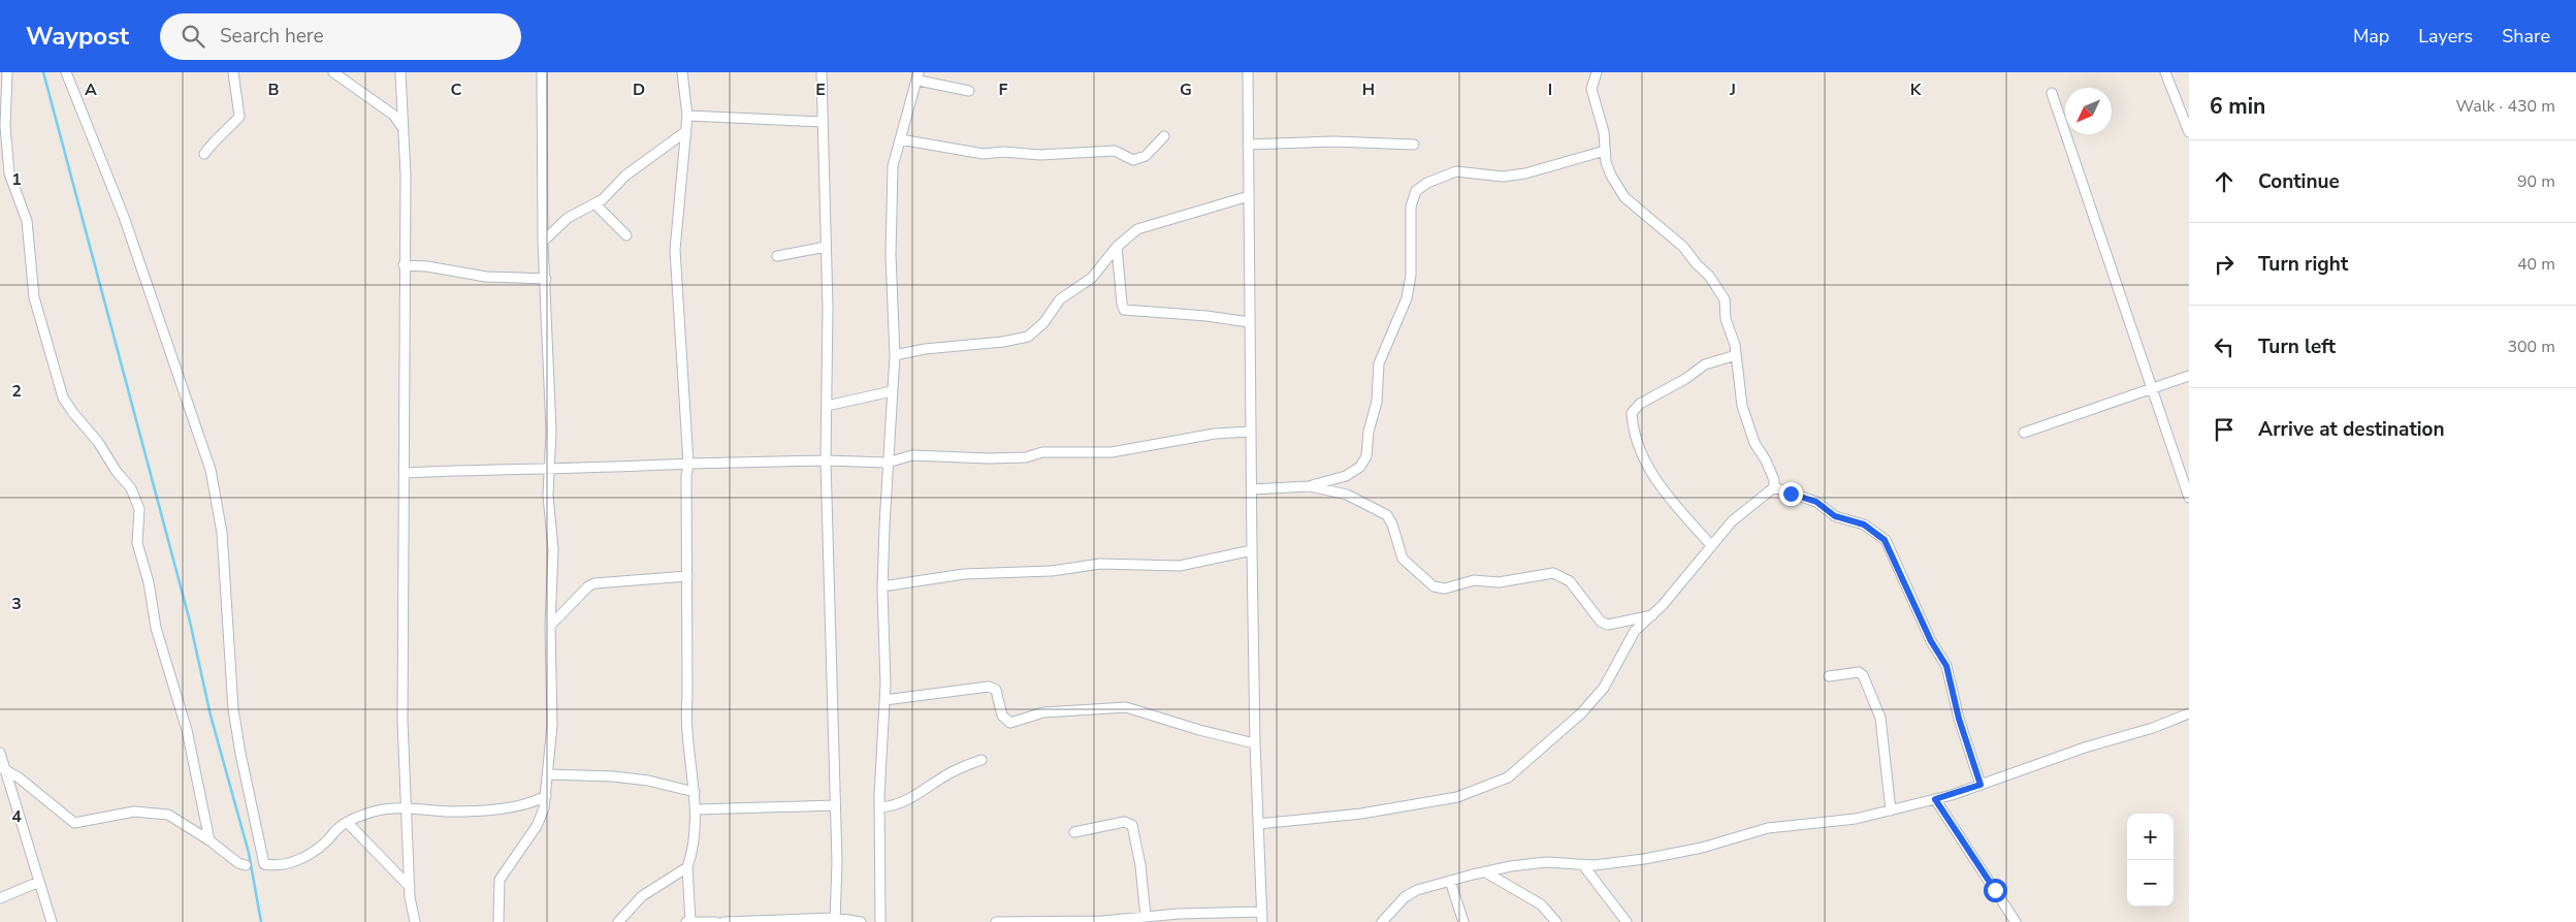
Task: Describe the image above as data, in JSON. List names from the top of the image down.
{
  "north": "bottom left",
  "page": {
    "header": "Waypost",
    "search": "Search here",
    "nav": ["Map", "Layers", "Share"],
    "heading": ["6 min", "Walk · 430 m"],
    "list": [
      ["Continue", "90 m"],
      ["Turn right", "40 m"],
      ["Turn left", "300 m"],
      "Arrive at destination"
    ],
    "map_buttons": ["+", "−"]
  },
  "grid": {
    "columns": [
      "A",
      "B",
      "C",
      "D",
      "E",
      "F",
      "G",
      "H",
      "I",
      "J",
      "K"
    ],
    "rows": [
      "1",
      "2",
      "3",
      "4"
    ]
  }
}
